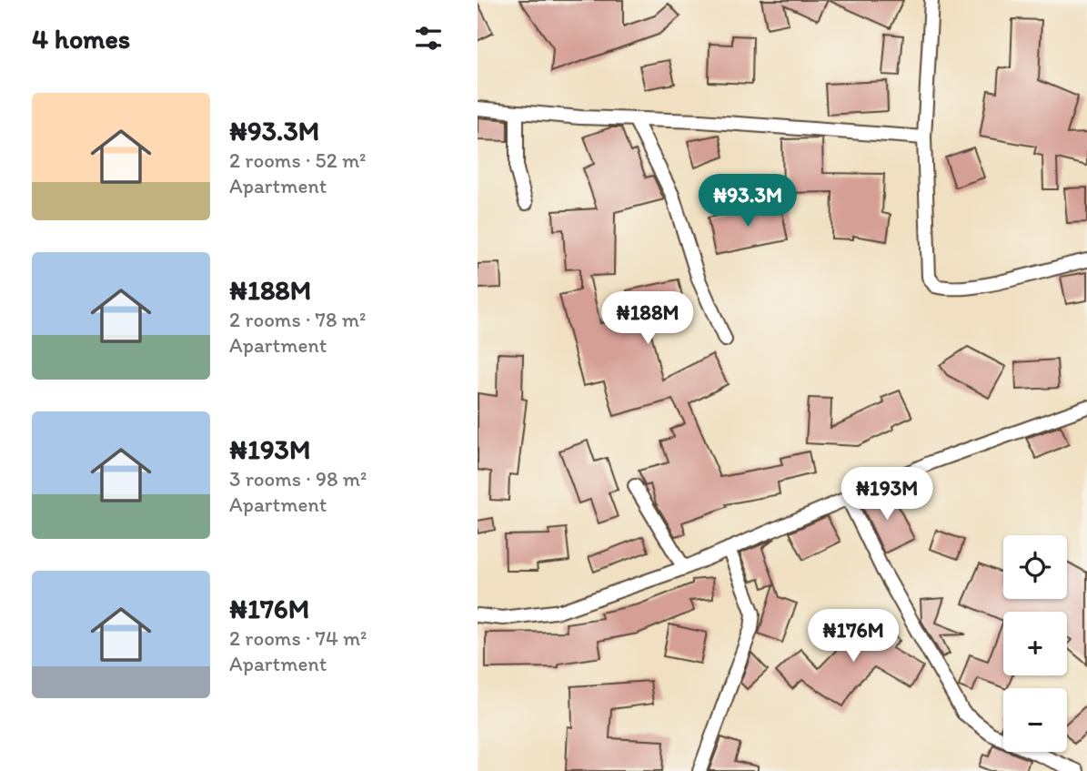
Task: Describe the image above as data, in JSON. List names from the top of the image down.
{
  "page": {
    "heading": "4 homes",
    "list": [
      {
        "name": "₦93.3M",
        "note": "2 rooms · 52 m² · Apartment"
      },
      {
        "name": "₦188M",
        "note": "2 rooms · 78 m² · Apartment"
      },
      {
        "name": "₦193M",
        "note": "3 rooms · 98 m² · Apartment"
      },
      {
        "name": "₦176M",
        "note": "2 rooms · 74 m² · Apartment"
      }
    ],
    "price": [
      "₦93.3M",
      "₦188M",
      "₦193M",
      "₦176M"
    ],
    "map_buttons": ["+", "−"]
  }
}
